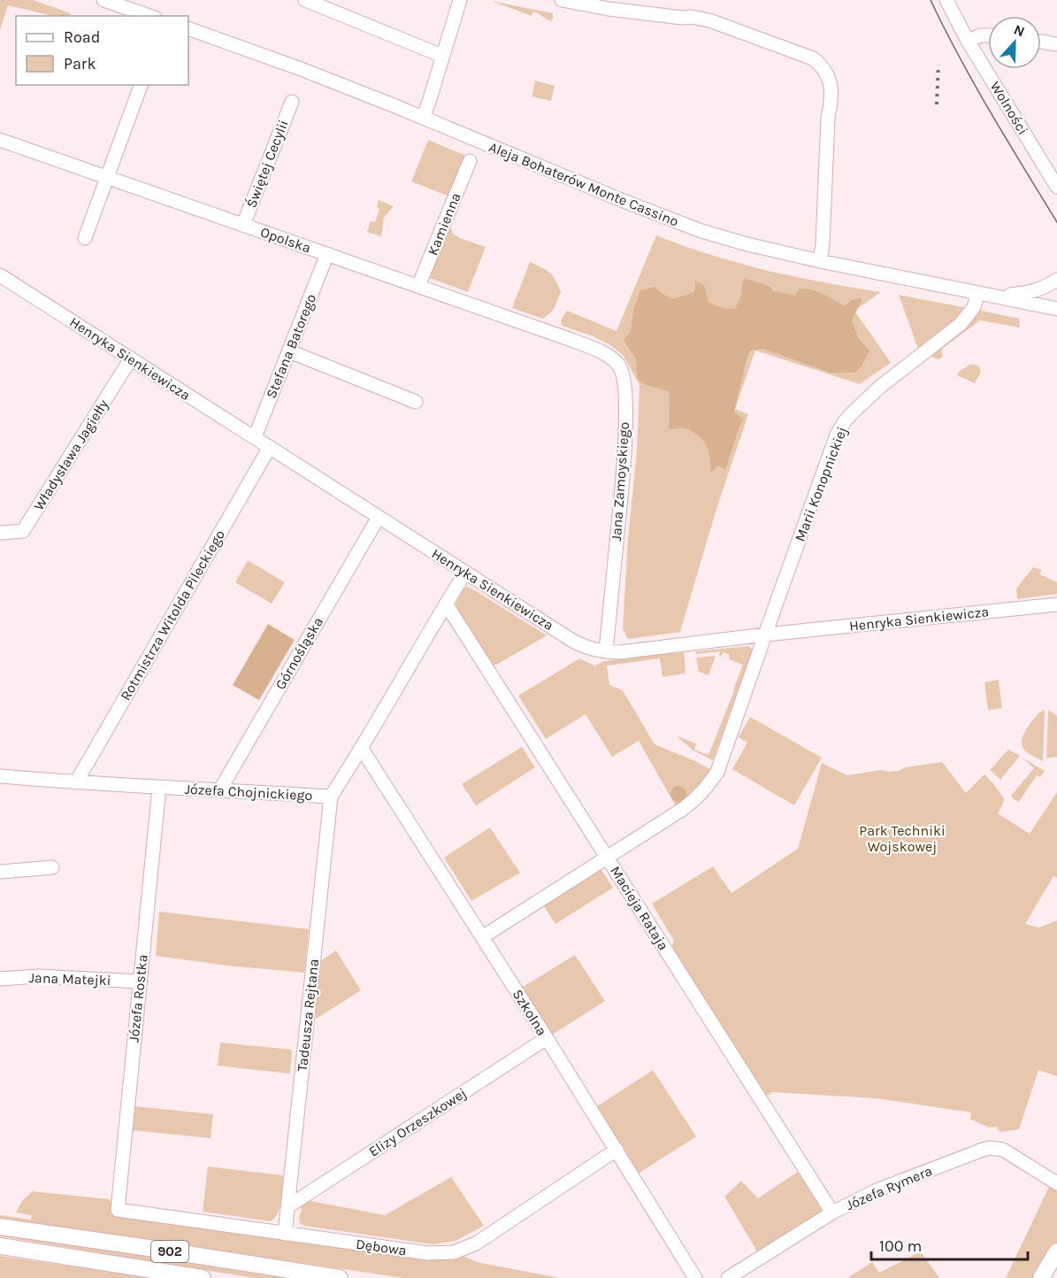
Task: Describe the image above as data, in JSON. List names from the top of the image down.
{
  "streets": {
    "main road": ["902"],
    "street": [
      "Wolności",
      "Świętej Cecylii",
      "Aleja Bohaterów Monte Cassino",
      "Kamienna",
      "Opolska",
      "Stefana Batorego",
      "Henryka Sienkiewicza",
      "Władysława Jagiełły",
      "Jana Zamoyskiego",
      "Marii Konopnickiej",
      "Rotmistrza Witolda Pileckiego",
      "Górnośląska",
      "Józefa Chojnickiego",
      "Macieja Rataja",
      "Jana Matejki",
      "Józefa Rostka",
      "Szkolna",
      "Tadeusza Rejtana",
      "Elizy Orzeszkowej",
      "Józefa Rymera",
      "Dębowa"
    ]
  },
  "crossings": [
    ["Świętej Cecylii", "Opolska"],
    ["Aleja Bohaterów Monte Cassino", "Marii Konopnickiej"],
    ["Kamienna", "Opolska"],
    ["Opolska", "Stefana Batorego"],
    ["Opolska", "Jana Zamoyskiego"],
    ["Stefana Batorego", "Henryka Sienkiewicza"],
    ["Henryka Sienkiewicza", "Władysława Jagiełły"],
    ["Henryka Sienkiewicza", "Jana Zamoyskiego"],
    ["Henryka Sienkiewicza", "Marii Konopnickiej"],
    ["Henryka Sienkiewicza", "Rotmistrza Witolda Pileckiego"],
    ["Henryka Sienkiewicza", "Górnośląska"],
    ["Henryka Sienkiewicza", "Józefa Chojnickiego"],
    ["Marii Konopnickiej", "Macieja Rataja"],
    ["Marii Konopnickiej", "Szkolna"],
    ["Rotmistrza Witolda Pileckiego", "Józefa Chojnickiego"],
    ["Górnośląska", "Józefa Chojnickiego"],
    ["Józefa Chojnickiego", "Macieja Rataja"],
    ["Józefa Chojnickiego", "Józefa Rostka"],
    ["Józefa Chojnickiego", "Szkolna"],
    ["Józefa Chojnickiego", "Tadeusza Rejtana"],
    ["Macieja Rataja", "Józefa Rymera"],
    ["Jana Matejki", "Józefa Rostka"],
    ["Józefa Rostka", "Dębowa"],
    ["Szkolna", "Elizy Orzeszkowej"],
    ["Szkolna", "Dębowa"],
    ["Tadeusza Rejtana", "Elizy Orzeszkowej"],
    ["Tadeusza Rejtana", "Dębowa"]
  ],
  "parks": ["Park Techniki Wojskowej"],
  "legend": ["Road", "Park"],
  "scale_bar": "100 m",
  "north": "top"
}
